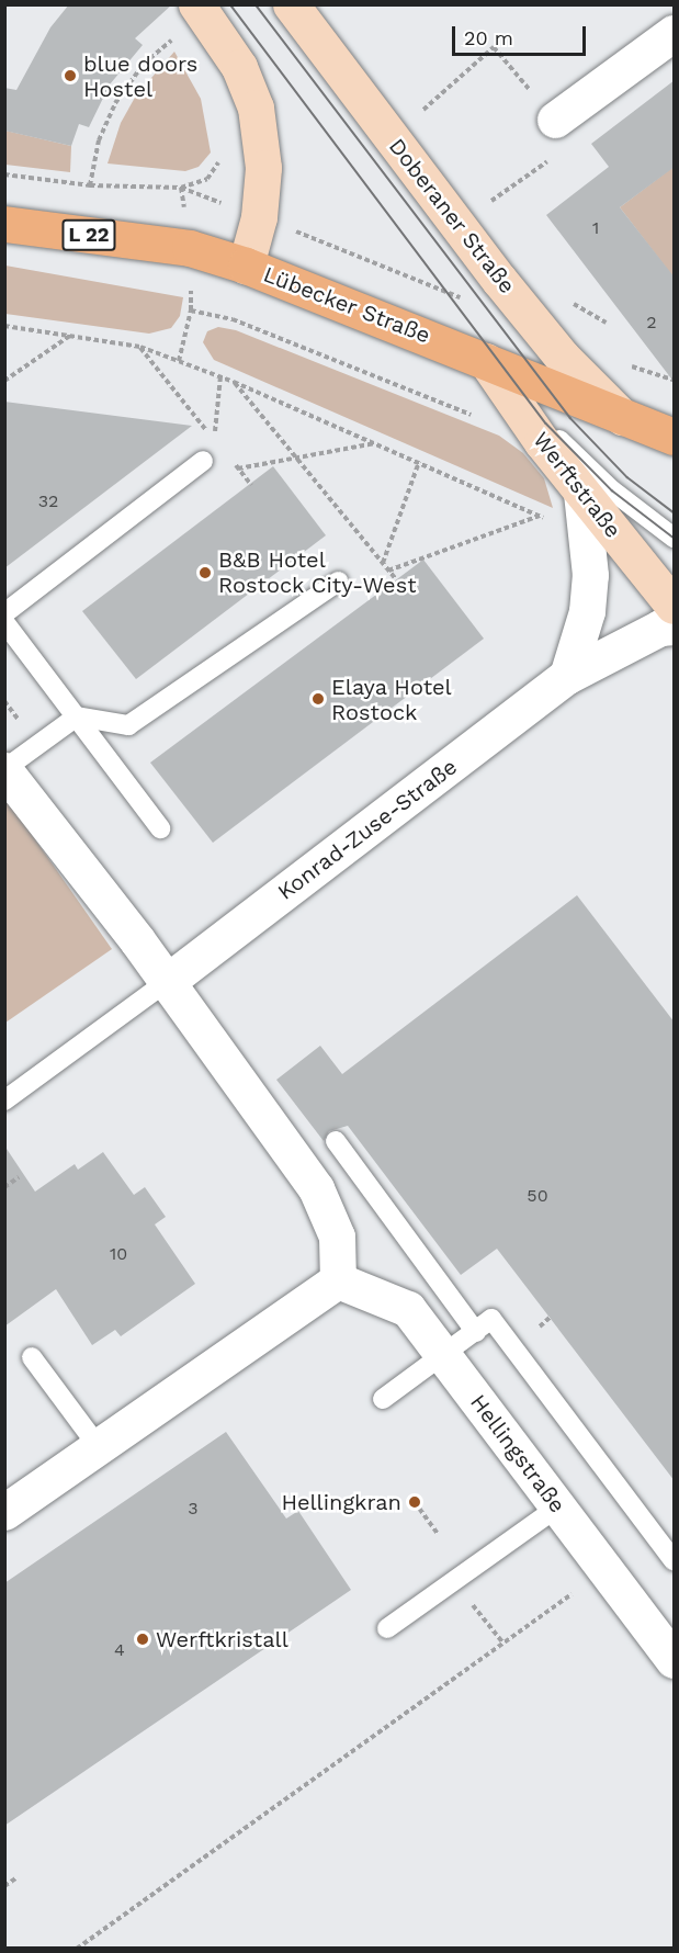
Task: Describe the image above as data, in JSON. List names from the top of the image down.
{
  "streets": {
    "main road": ["L 22", "Lübecker Straße"],
    "street": [
      "Doberaner Straße",
      "Werftstraße",
      "Konrad-Zuse-Straße",
      "Hellingstraße"
    ]
  },
  "crossings": [
    ["Doberaner Straße", "Lübecker Straße"],
    ["Lübecker Straße", "Werftstraße"]
  ],
  "places": [
    "blue doors Hostel",
    "B&B Hotel Rostock City-West",
    "Elaya Hotel Rostock",
    "Hellingkran",
    "Werftkristall"
  ],
  "house_numbers": [
    "1",
    "2",
    "32",
    "50",
    "10",
    "3",
    "4"
  ],
  "scale_bar": "20 m"
}
